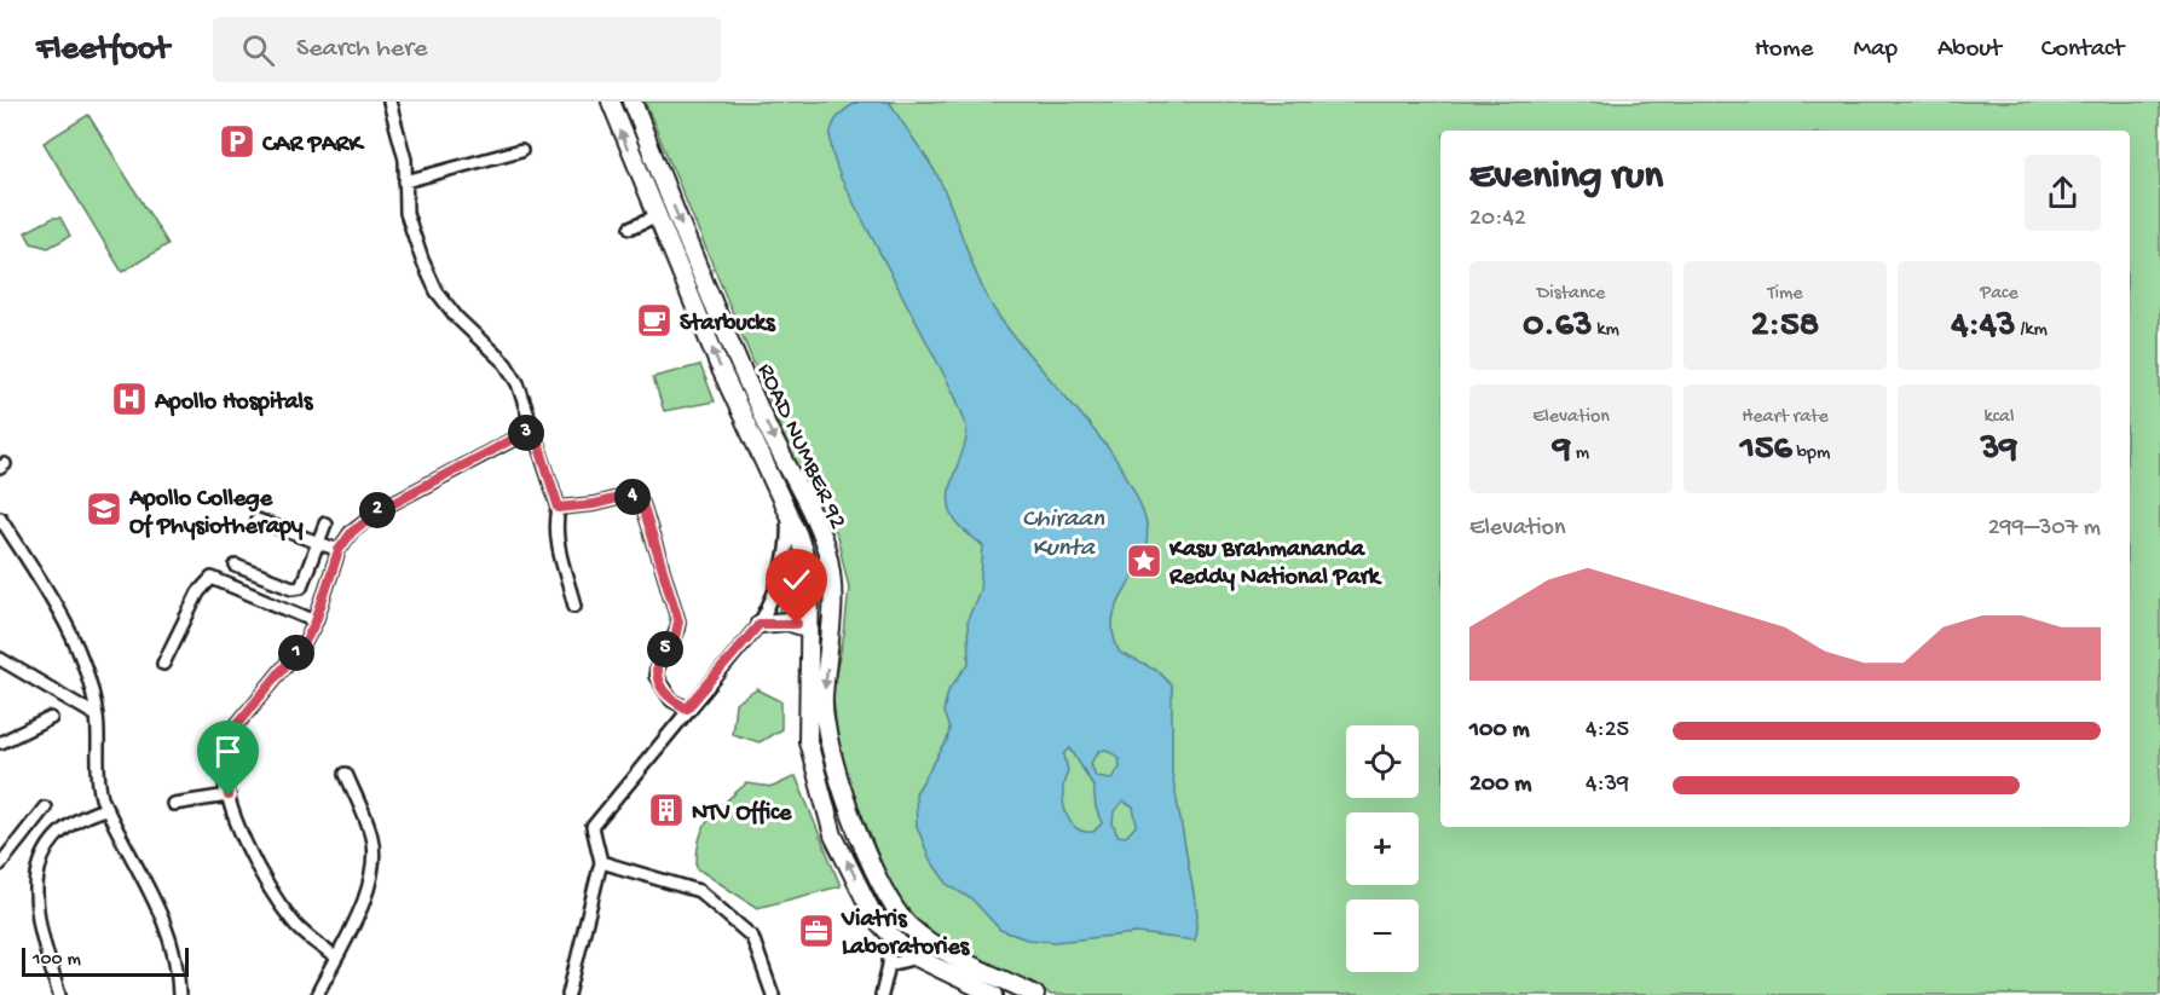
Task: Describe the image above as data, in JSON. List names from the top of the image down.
{
  "streets": {
    "main road": ["ROAD NUMBER 92"]
  },
  "water": ["Chiraan Kunta"],
  "places": {
    "parking": ["CAR PARK"],
    "cafe": ["Starbucks"],
    "hospital": ["Apollo Hospitals"],
    "school or university": ["Apollo College Of Physiotherapy"],
    "place": ["Kasu Brahmananda Reddy National Park"],
    "building": ["NTV Office"],
    "office": ["Viatris Laboratories"]
  },
  "scale_bar": "100 m",
  "page": {
    "header": "Fleetfoot",
    "search": "Search here",
    "nav": [
      "Home",
      "Map",
      "About",
      "Contact"
    ],
    "heading": ["Evening run", "20:42"],
    "stats": [
      ["Distance", "0.63 km"],
      ["Time", "2:58"],
      ["Pace", "4:43 /km"],
      ["Elevation", "9 m"],
      ["Heart rate", "156 bpm"],
      ["kcal", "39"]
    ],
    "pins": [
      "3",
      "4",
      "2",
      "5",
      "1"
    ],
    "chart": ["Elevation", "299–307 m"],
    "list": [
      {
        "name": "100 m",
        "note": "4:25"
      },
      {
        "name": "200 m",
        "note": "4:39"
      }
    ],
    "map_buttons": ["+", "−"],
    "scale": "100 m"
  }
}
